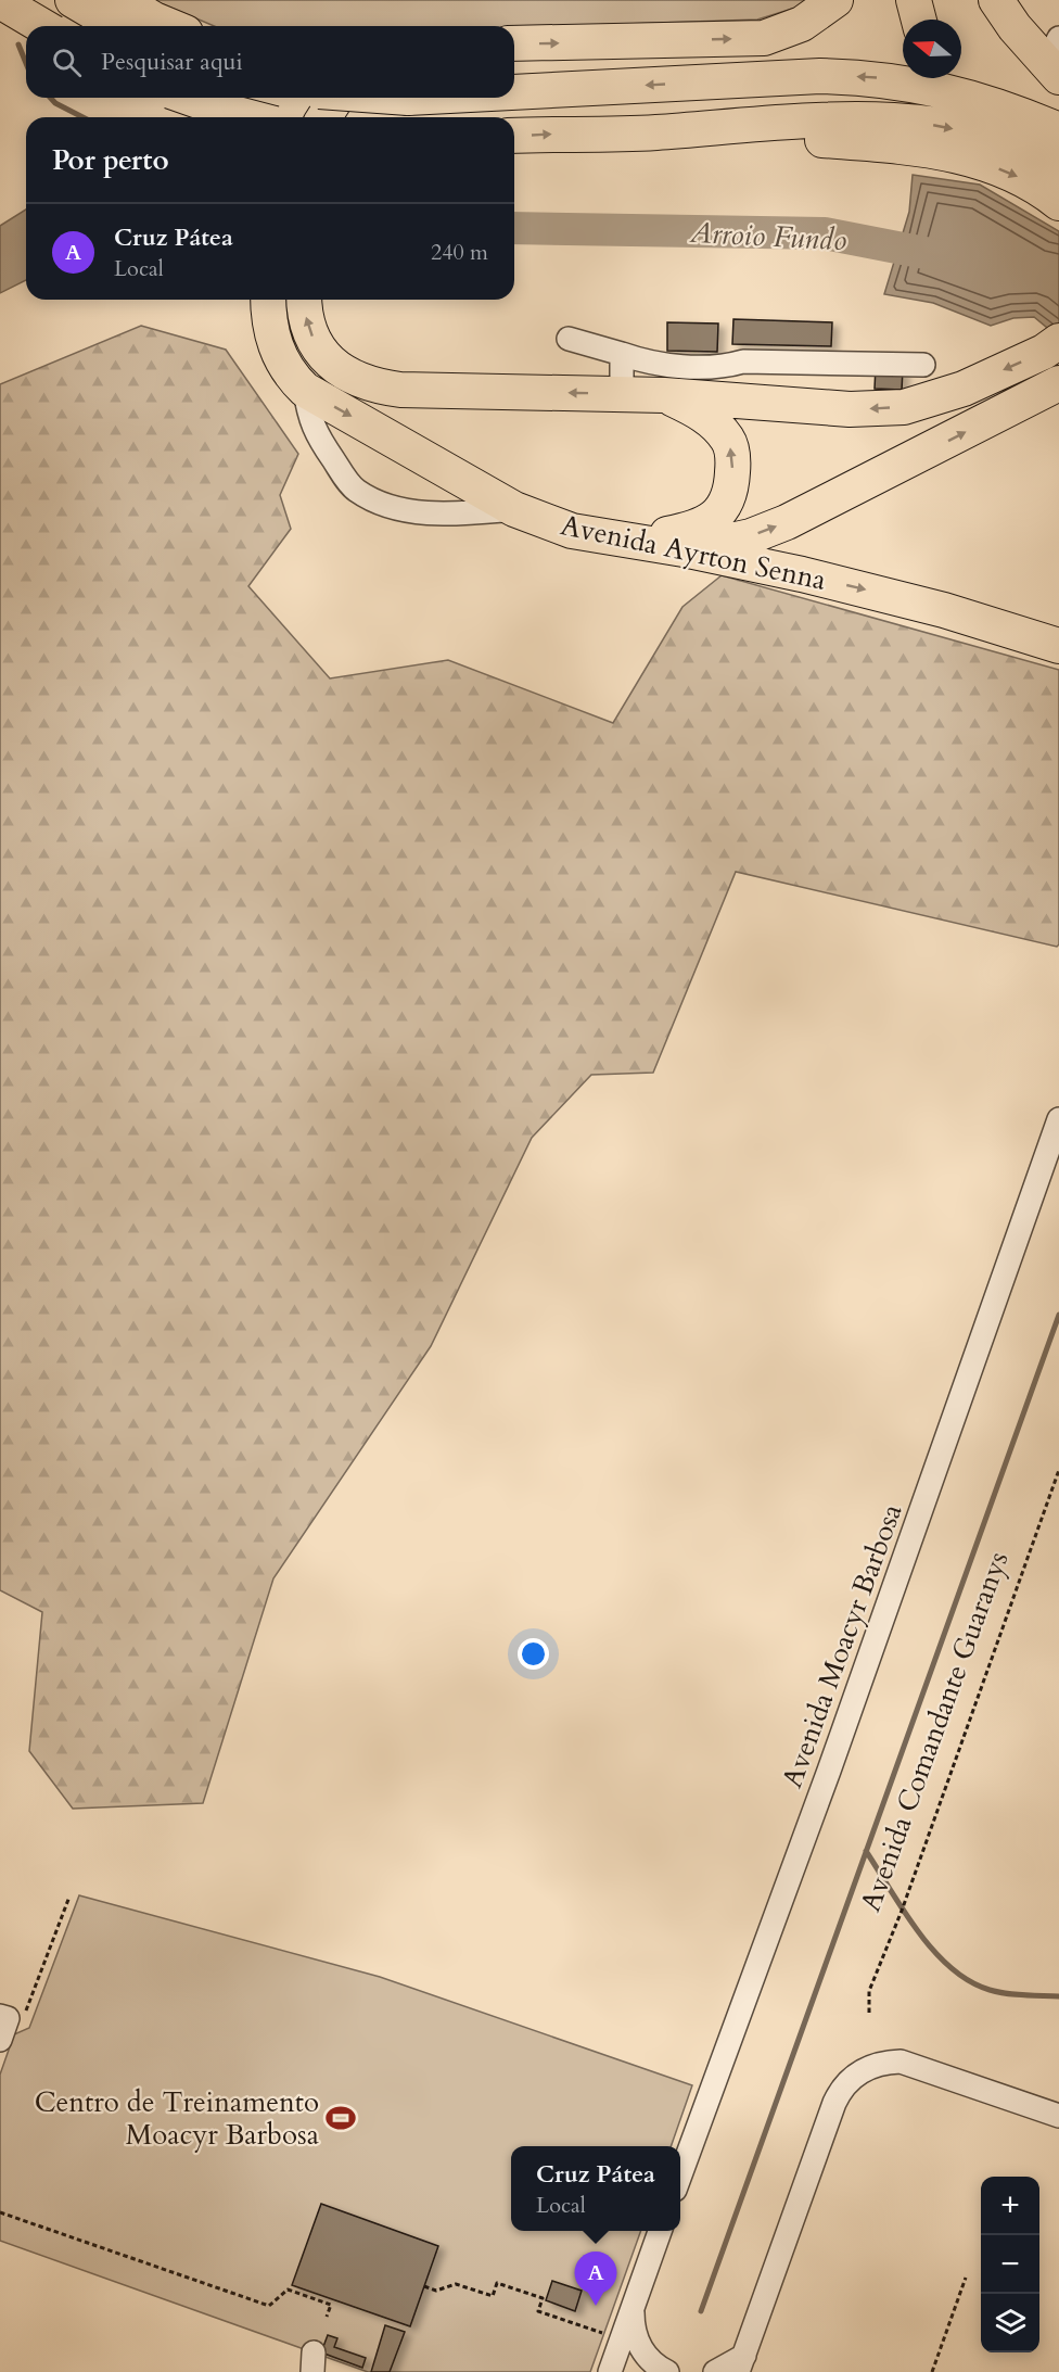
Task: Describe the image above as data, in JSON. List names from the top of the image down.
{
  "streets": {
    "highway": ["Avenida Ayrton Senna"],
    "street": ["Avenida Moacyr Barbosa"],
    "path": ["Avenida Comandante Guaranys"]
  },
  "one_way": ["Avenida Ayrton Senna"],
  "water": ["Arroio Fundo"],
  "places": {
    "sports": ["Centro de Treinamento Moacyr Barbosa"]
  },
  "north": "left",
  "page": {
    "search": "Pesquisar aqui",
    "heading": "Por perto",
    "list": [
      {
        "mark": "A",
        "name": "Cruz Pátea",
        "note": "Local",
        "value": "240 m"
      }
    ],
    "popup": ["Cruz Pátea", "Local"],
    "map_buttons": ["+", "−"],
    "pins": "A"
  }
}
